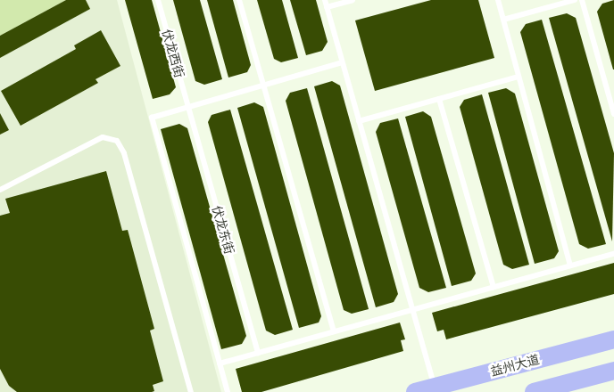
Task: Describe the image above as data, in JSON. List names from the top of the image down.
{
  "streets": {
    "main road": ["益州大道"],
    "lane": ["伏龙西街", "伏龙东街"]
  },
  "crossings": [
    ["伏龙西街", "伏龙东街"]
  ]
}
